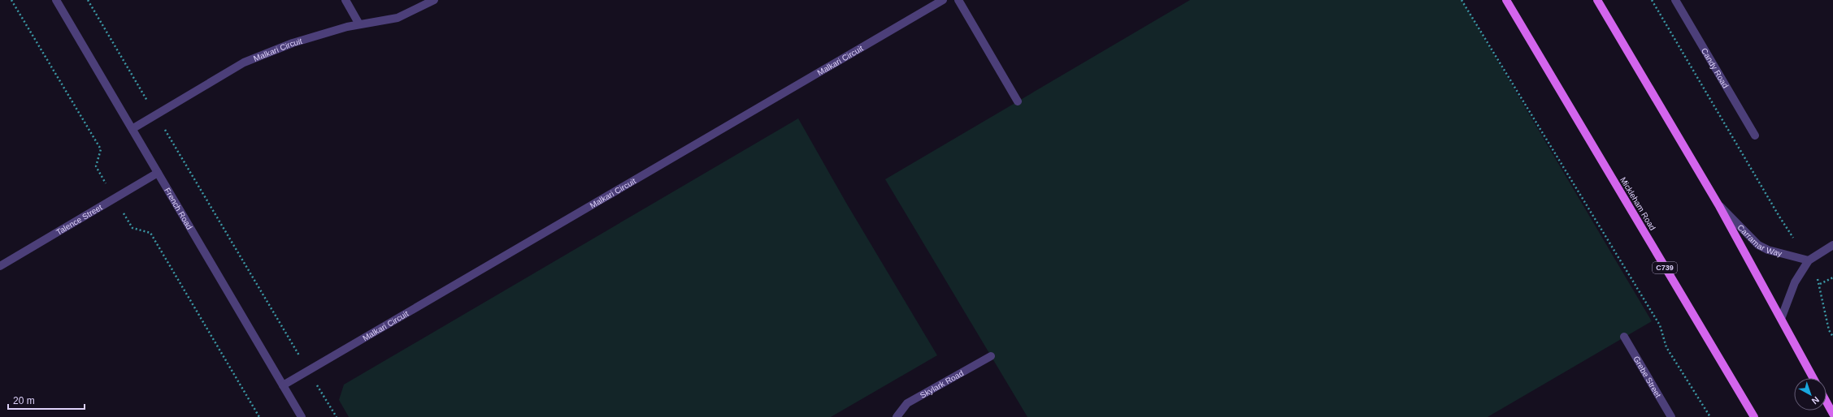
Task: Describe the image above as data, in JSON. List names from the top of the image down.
{
  "streets": {
    "main road": ["Mickleham Road", "C739"],
    "street": [
      "Malkari Circuit",
      "Candy Road",
      "French Road",
      "Talence Street",
      "Carramar Way",
      "Grebe Street",
      "Skylark Road"
    ]
  },
  "crossings": [
    ["Malkari Circuit", "French Road"],
    ["French Road", "Talence Street"]
  ],
  "scale_bar": "20 m",
  "north": "bottom right"
}
